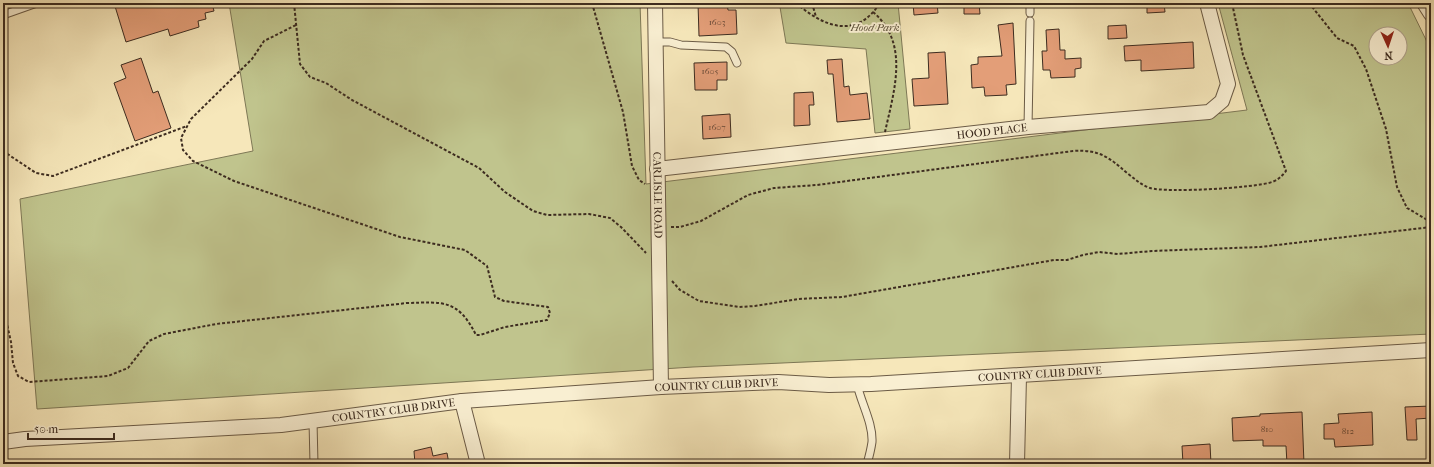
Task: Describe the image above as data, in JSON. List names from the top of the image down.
{
  "streets": {
    "street": ["HOOD PLACE", "CARLISLE ROAD", "COUNTRY CLUB DRIVE"]
  },
  "crossings": [
    ["HOOD PLACE", "CARLISLE ROAD"],
    ["CARLISLE ROAD", "COUNTRY CLUB DRIVE"]
  ],
  "parks": ["Hood Park"],
  "house_numbers": [
    "1603",
    "1605",
    "1607",
    "810",
    "812"
  ],
  "scale_bar": "50 m",
  "north": "bottom"
}
